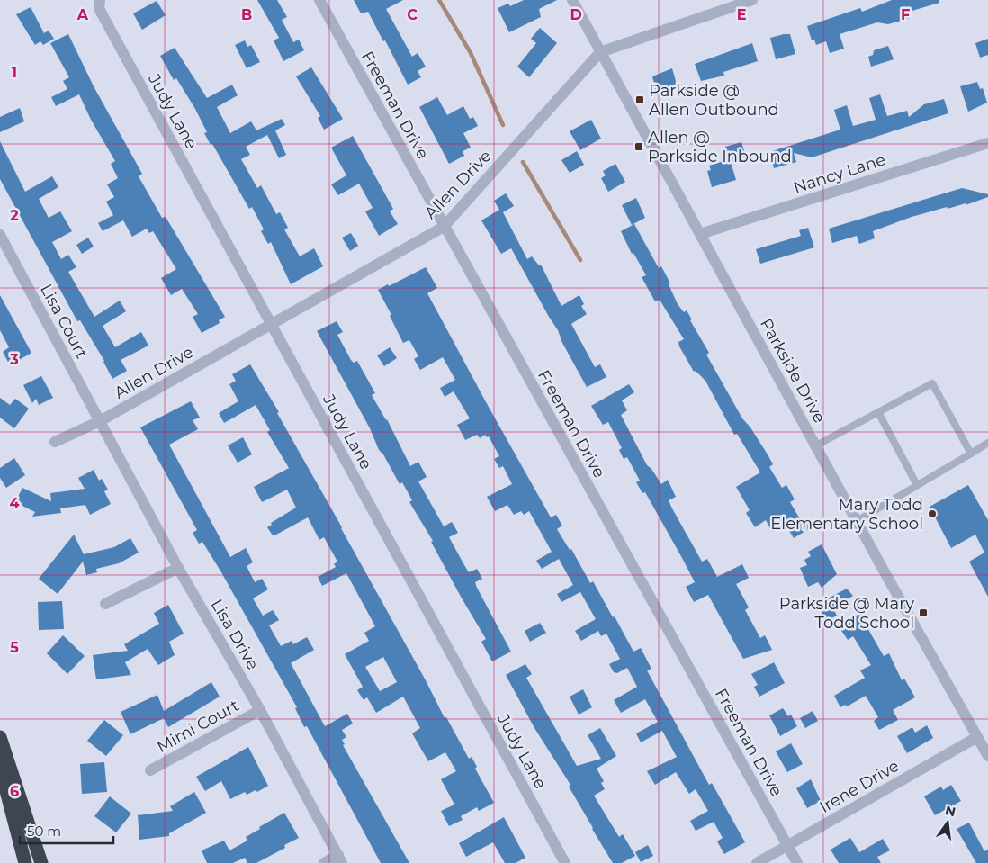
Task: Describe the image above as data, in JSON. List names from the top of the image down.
{
  "streets": {
    "street": [
      "Freeman Drive",
      "Judy Lane",
      "Nancy Lane",
      "Allen Drive",
      "Lisa Court",
      "Parkside Drive",
      "Lisa Drive",
      "Mimi Court",
      "Irene Drive"
    ]
  },
  "crossings": [
    ["Freeman Drive", "Allen Drive"],
    ["Freeman Drive", "Irene Drive"],
    ["Judy Lane", "Allen Drive"],
    ["Nancy Lane", "Parkside Drive"],
    ["Allen Drive", "Lisa Court"],
    ["Allen Drive", "Parkside Drive"],
    ["Allen Drive", "Lisa Drive"],
    ["Lisa Court", "Lisa Drive"],
    ["Parkside Drive", "Irene Drive"],
    ["Lisa Drive", "Mimi Court"]
  ],
  "places": {
    "transit": ["Parkside @ Allen Outbound", "Allen @ Parkside Inbound", "Parkside @ Mary Todd School"],
    "other": ["Mary Todd Elementary School"]
  },
  "scale_bar": "50 m",
  "north": "top",
  "grid": {
    "columns": [
      "A",
      "B",
      "C",
      "D",
      "E",
      "F"
    ],
    "rows": [
      "1",
      "2",
      "3",
      "4",
      "5",
      "6"
    ]
  }
}
